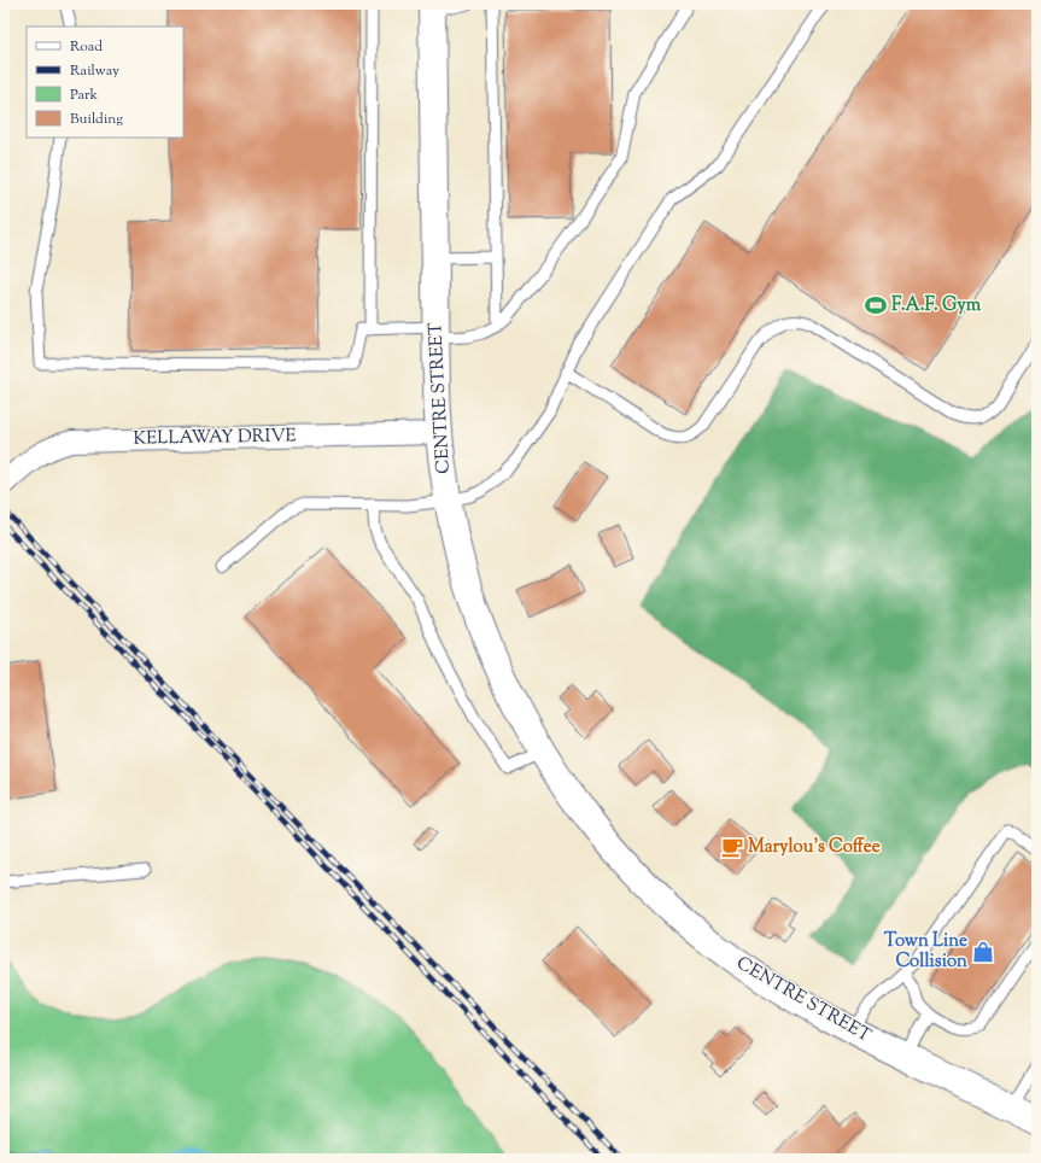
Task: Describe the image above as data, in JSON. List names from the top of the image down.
{
  "streets": {
    "main road": ["CENTRE STREET"],
    "street": ["KELLAWAY DRIVE"]
  },
  "crossings": [
    ["CENTRE STREET", "KELLAWAY DRIVE"]
  ],
  "places": {
    "sports": ["F.A.F. Gym"],
    "cafe": ["Marylou's Coffee"],
    "shop": ["Town Line Collision"]
  },
  "legend": [
    "Road",
    "Railway",
    "Park",
    "Building"
  ]
}
